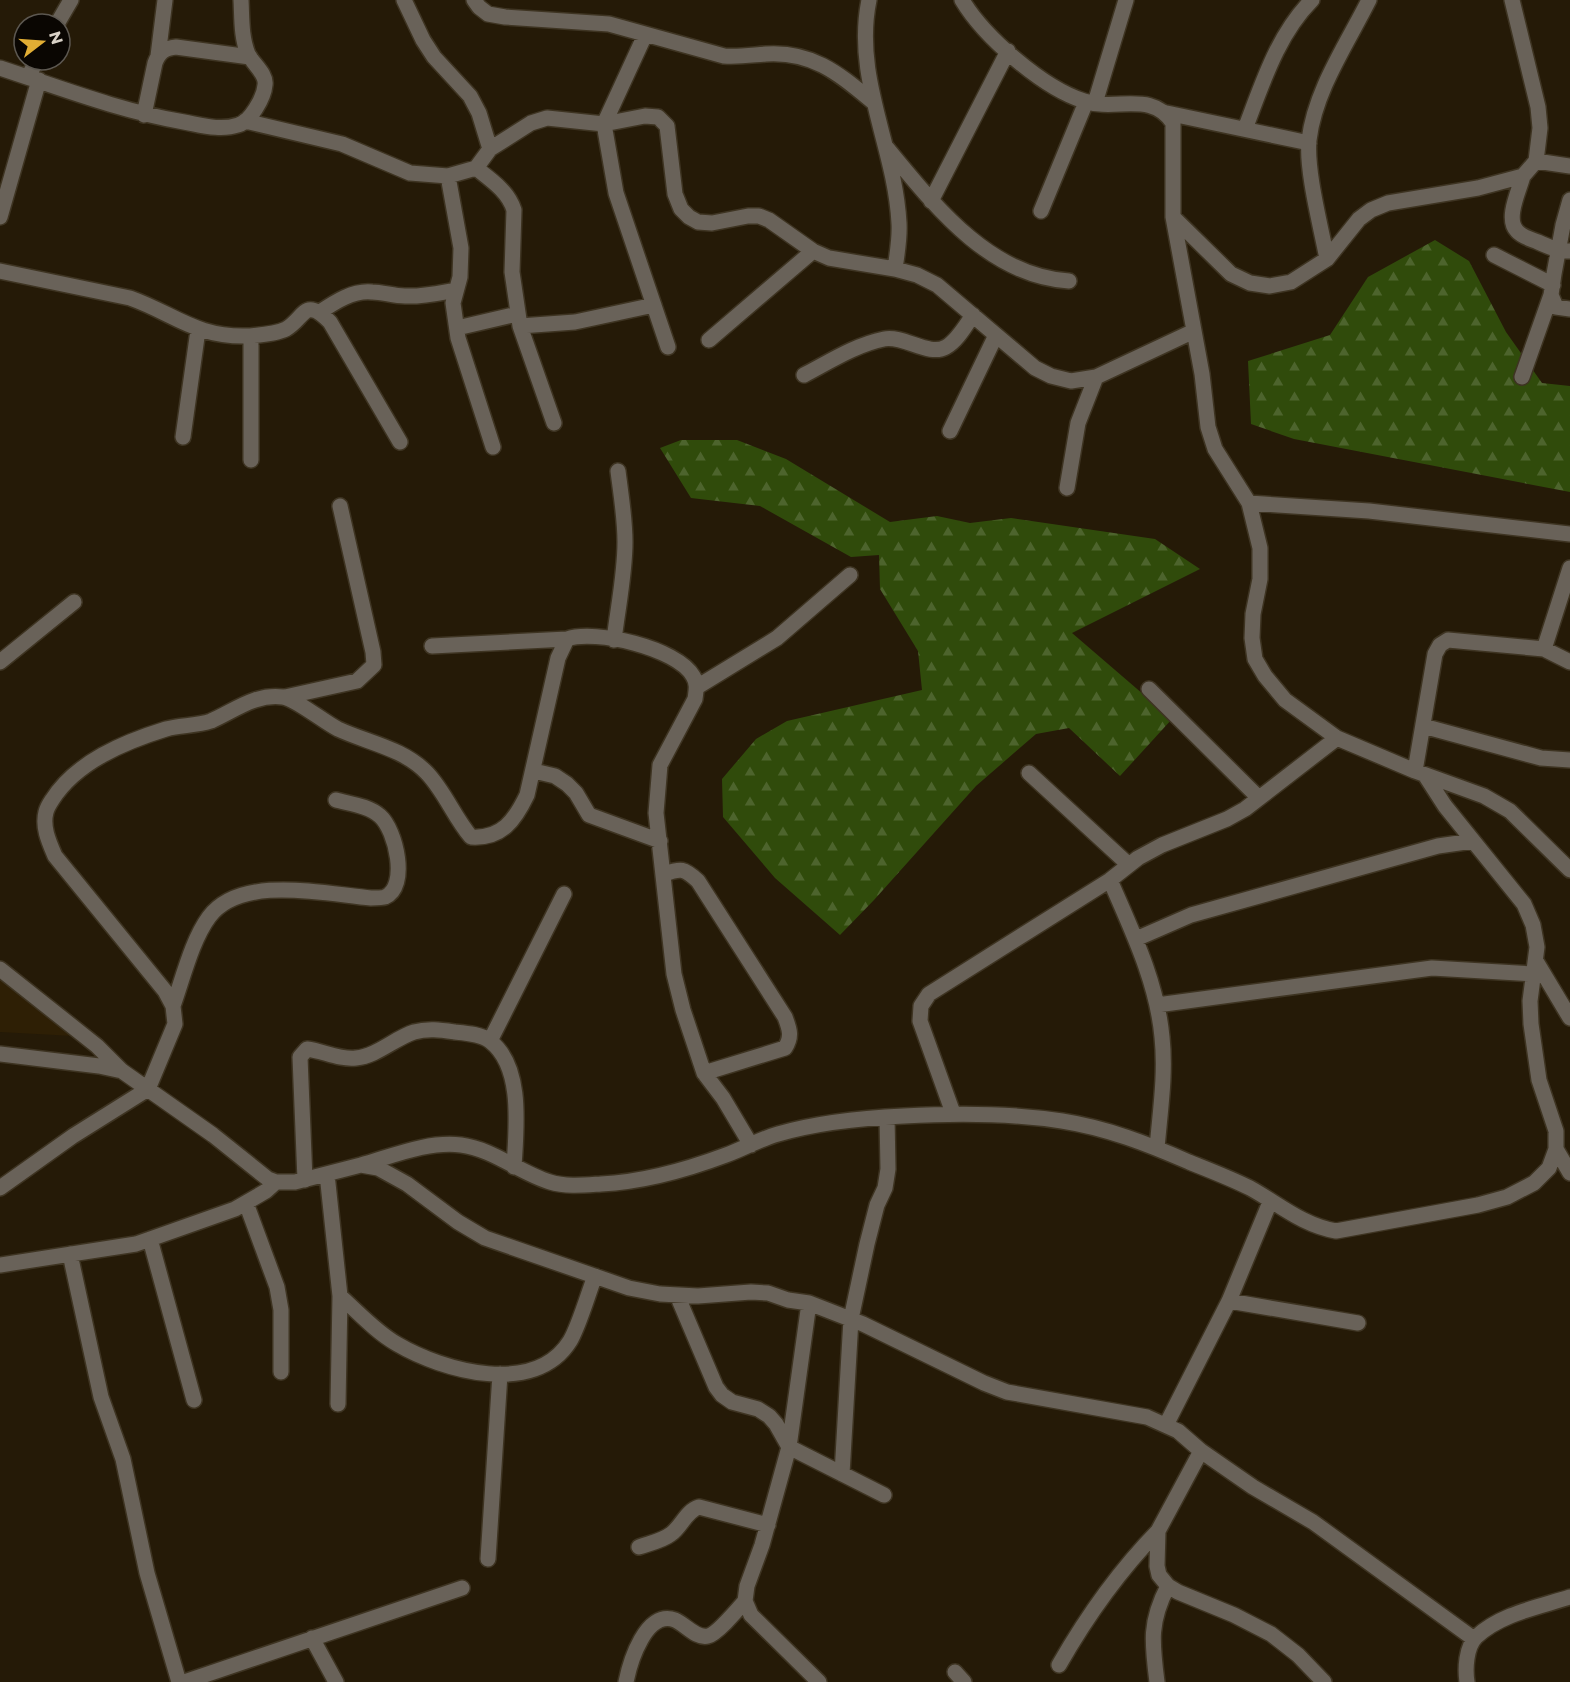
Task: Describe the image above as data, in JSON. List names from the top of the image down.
{
  "north": "right"
}
